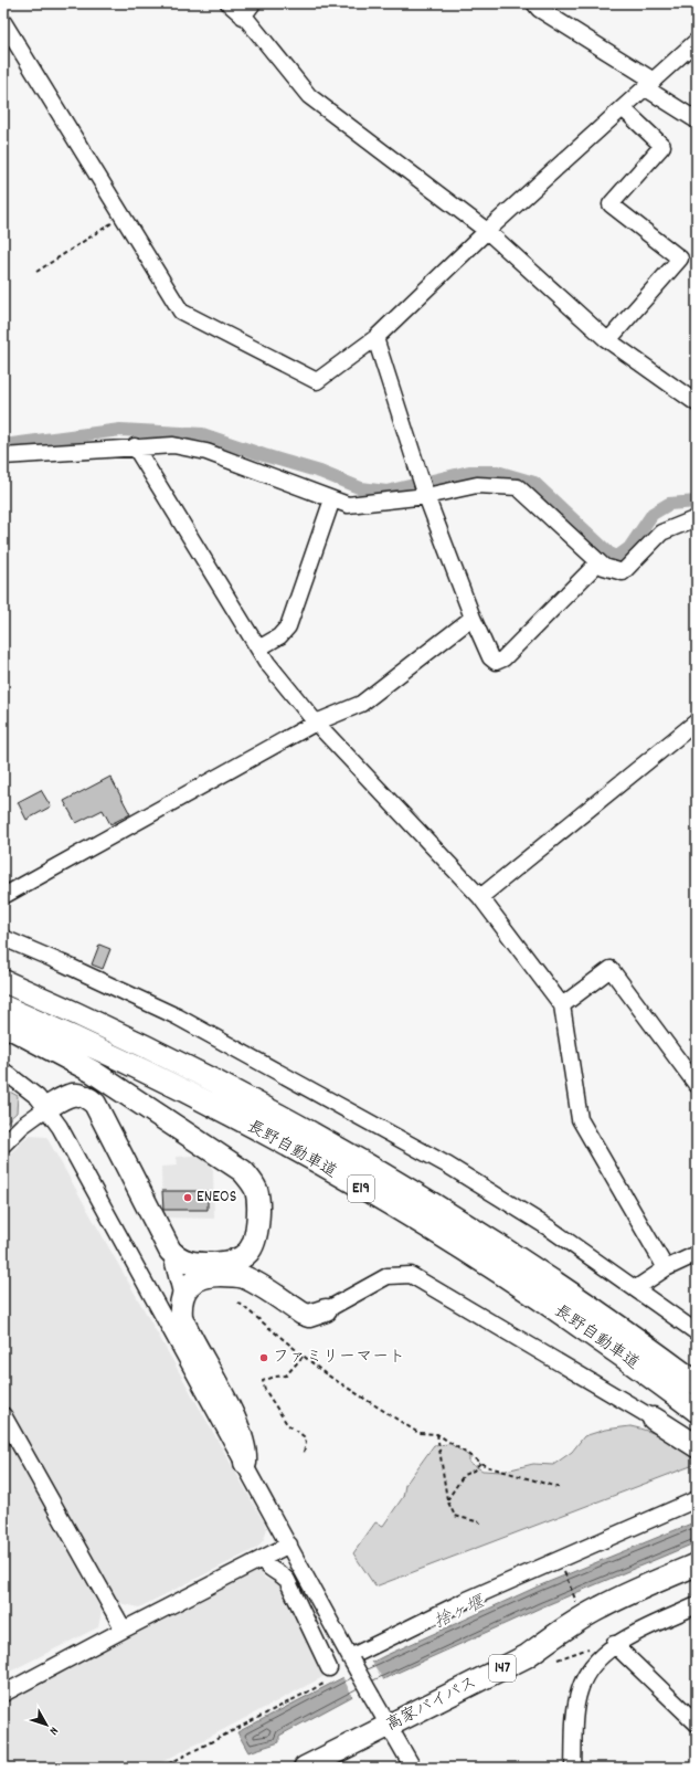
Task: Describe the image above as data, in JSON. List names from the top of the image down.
{
  "streets": {
    "highway": [
      "長野自動車道",
      "E19",
      "147",
      "高家バイパス"
    ]
  },
  "water": ["捨ヶ堰"],
  "places": ["ENEOS", "ファミリーマート"],
  "north": "bottom right"
}
